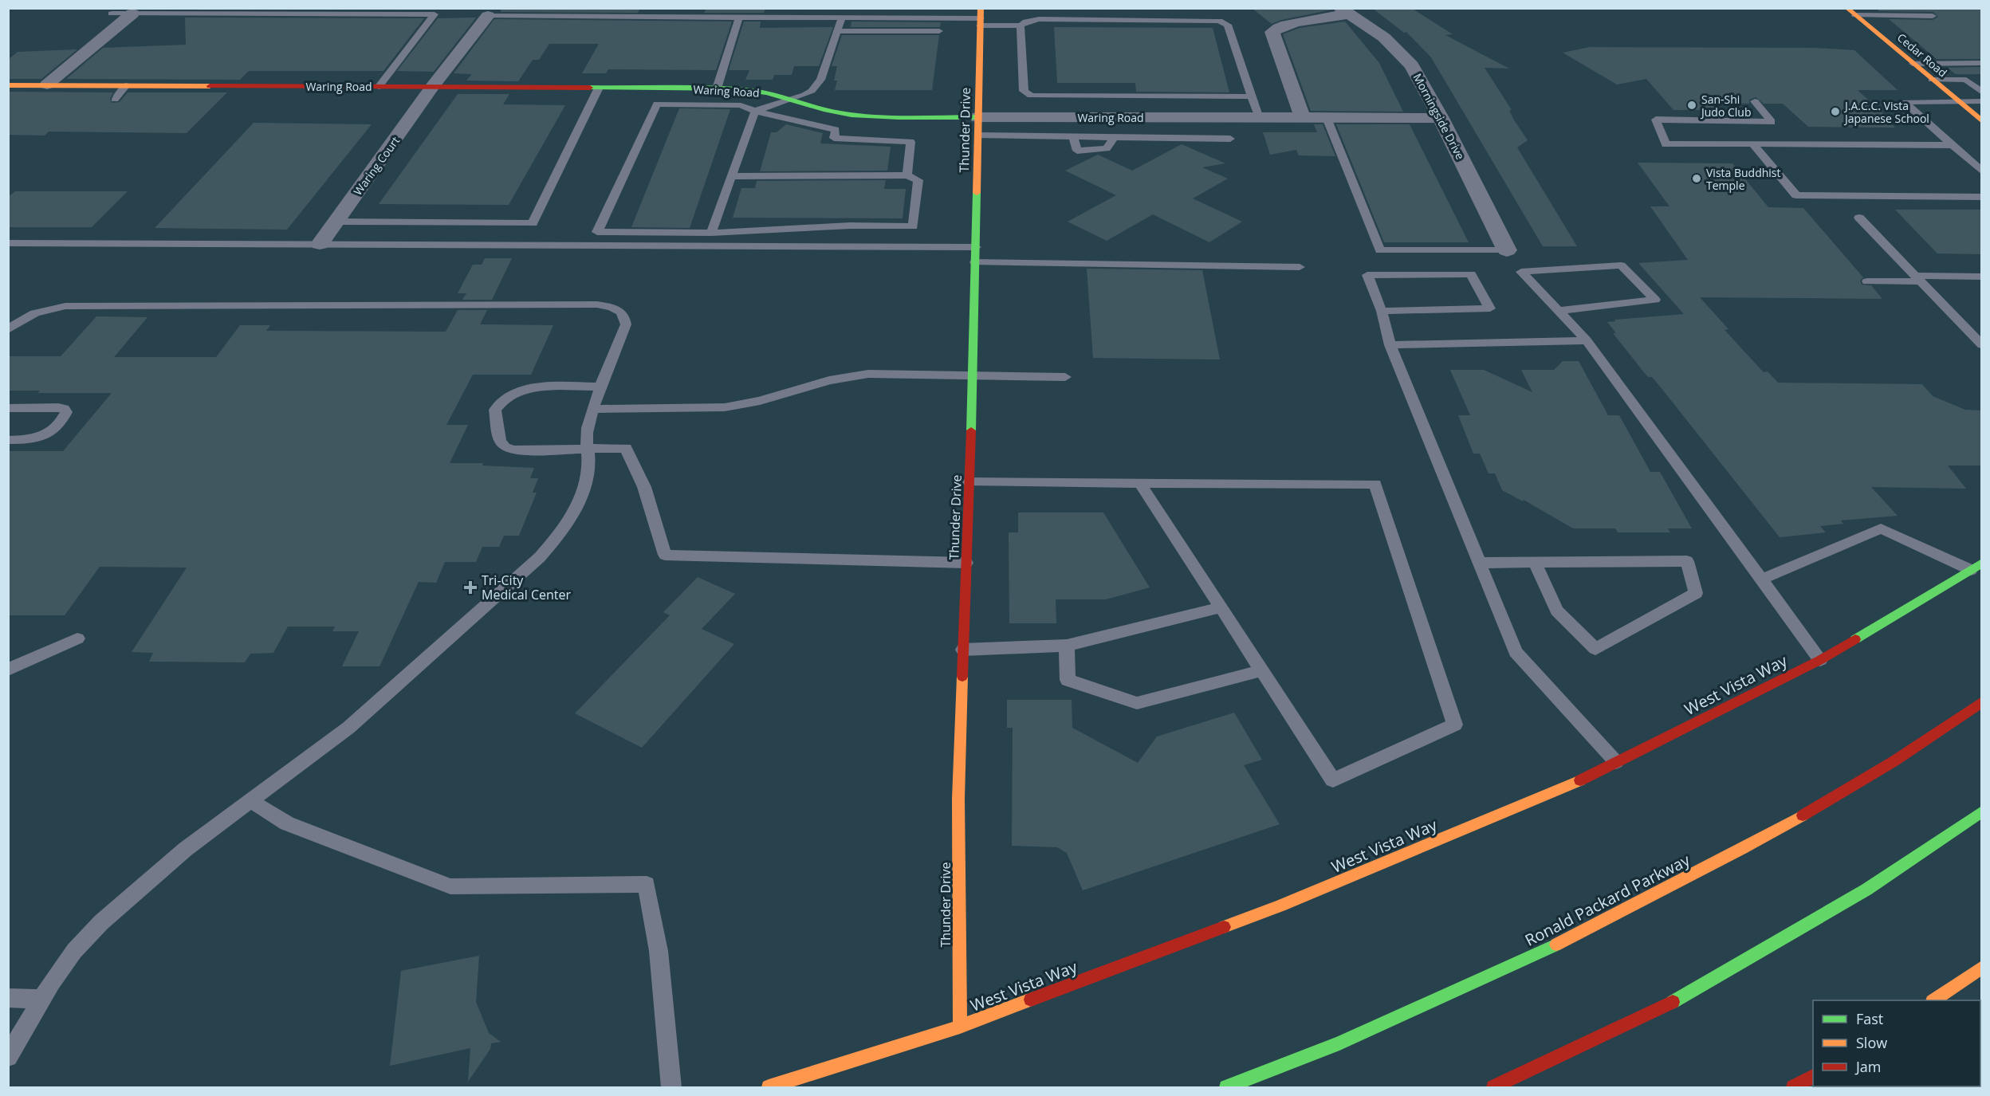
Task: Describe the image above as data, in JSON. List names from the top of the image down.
{
  "streets": {
    "main road": [
      "Cedar Road",
      "Waring Road",
      "Thunder Drive",
      "West Vista Way",
      "Ronald Packard Parkway"
    ],
    "street": ["Morningside Drive", "Waring Court"]
  },
  "crossings": [
    ["Waring Road", "Morningside Drive"],
    ["Waring Road", "Thunder Drive"],
    ["Waring Road", "Waring Court"],
    ["Thunder Drive", "West Vista Way"]
  ],
  "places": {
    "other": ["San-Shi Judo Club", "J.A.C.C. Vista Japanese School", "Vista Buddhist Temple"],
    "health": ["Tri-City Medical Center"]
  },
  "legend": ["Fast", "Slow", "Jam"]
}
